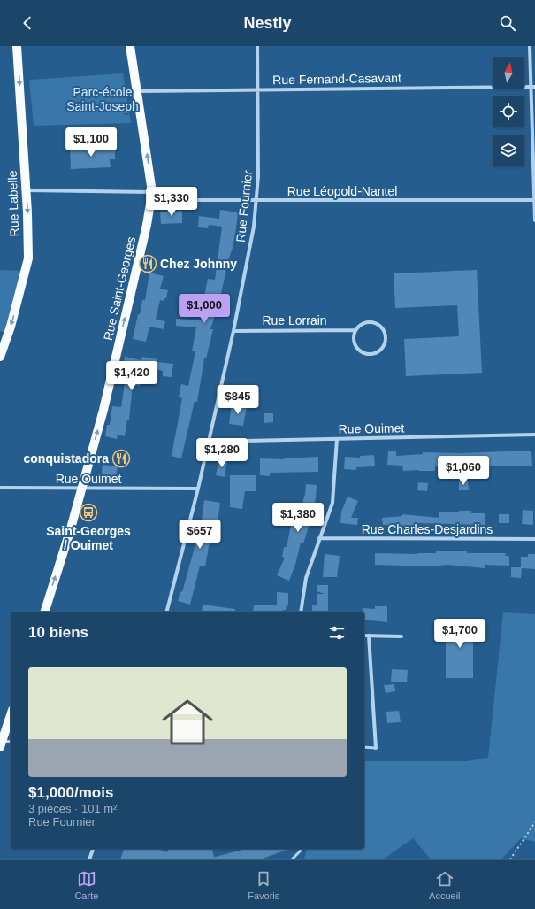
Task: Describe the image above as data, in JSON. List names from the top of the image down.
{
  "streets": {
    "main road": ["Rue Labelle", "Rue Saint-Georges"],
    "street": [
      "Rue Fernand-Casavant",
      "Rue Léopold-Nantel",
      "Rue Fournier",
      "Rue Lorrain",
      "Rue Ouimet",
      "Rue Charles-Desjardins"
    ]
  },
  "crossings": [
    ["Rue Fernand-Casavant", "Rue Fournier"],
    ["Rue Fernand-Casavant", "Rue Saint-Georges"],
    ["Rue Léopold-Nantel", "Rue Fournier"],
    ["Rue Léopold-Nantel", "Rue Saint-Georges"],
    ["Rue Fournier", "Rue Lorrain"],
    ["Rue Fournier", "Rue Ouimet"],
    ["Rue Saint-Georges", "Rue Ouimet"]
  ],
  "one_way": ["Rue Labelle", "Rue Saint-Georges"],
  "parks": ["Parc-école Saint-Joseph"],
  "places": {
    "restaurant": ["Chez Johnny", "conquistadora"],
    "bus stop": ["Saint-Georges / Ouimet"]
  },
  "north": "top",
  "page": {
    "header": "Nestly",
    "price": [
      "$1,100",
      "$1,330",
      "$1,000",
      "$1,420",
      "$845",
      "$1,280",
      "$1,060",
      "$1,380",
      "$657",
      "$1,700"
    ],
    "heading": "10 biens",
    "list": [
      {
        "name": "$1,000/mois",
        "note": "3 pièces · 101 m² · Rue Fournier"
      }
    ],
    "tabs": ["Carte", "Favoris", "Accueil"]
  }
}
